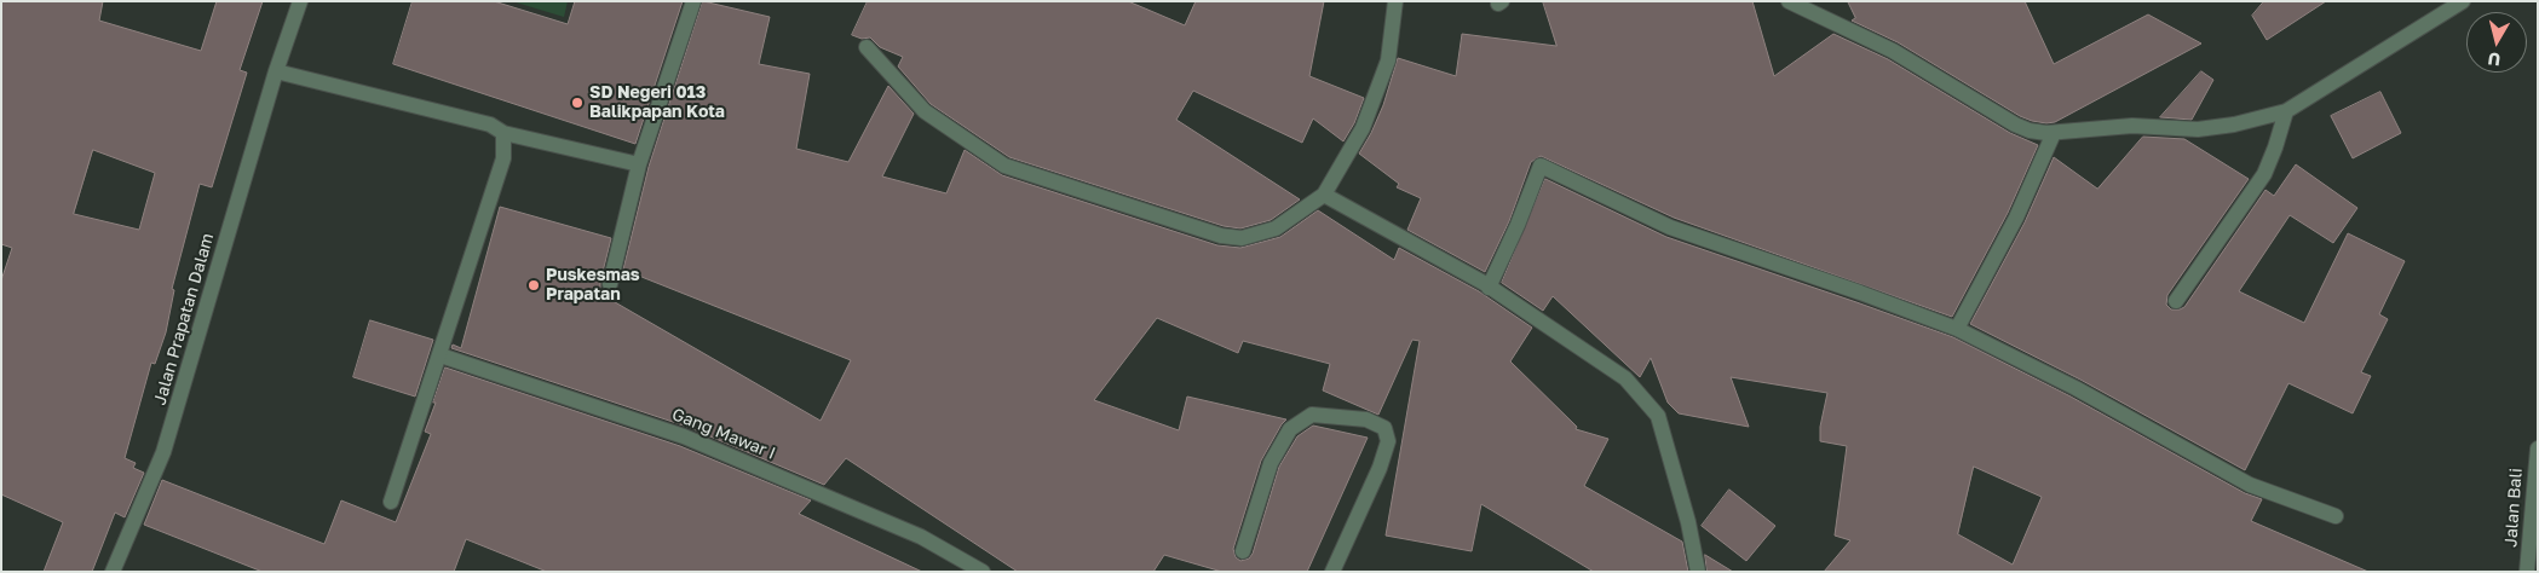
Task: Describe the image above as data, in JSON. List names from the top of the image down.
{
  "streets": {
    "street": ["Jalan Prapatan Dalam", "Gang Mawar I", "Jalan Bali"]
  },
  "places": ["SD Negeri 013 Balikpapan Kota", "Puskesmas Prapatan"],
  "north": "bottom"
}
